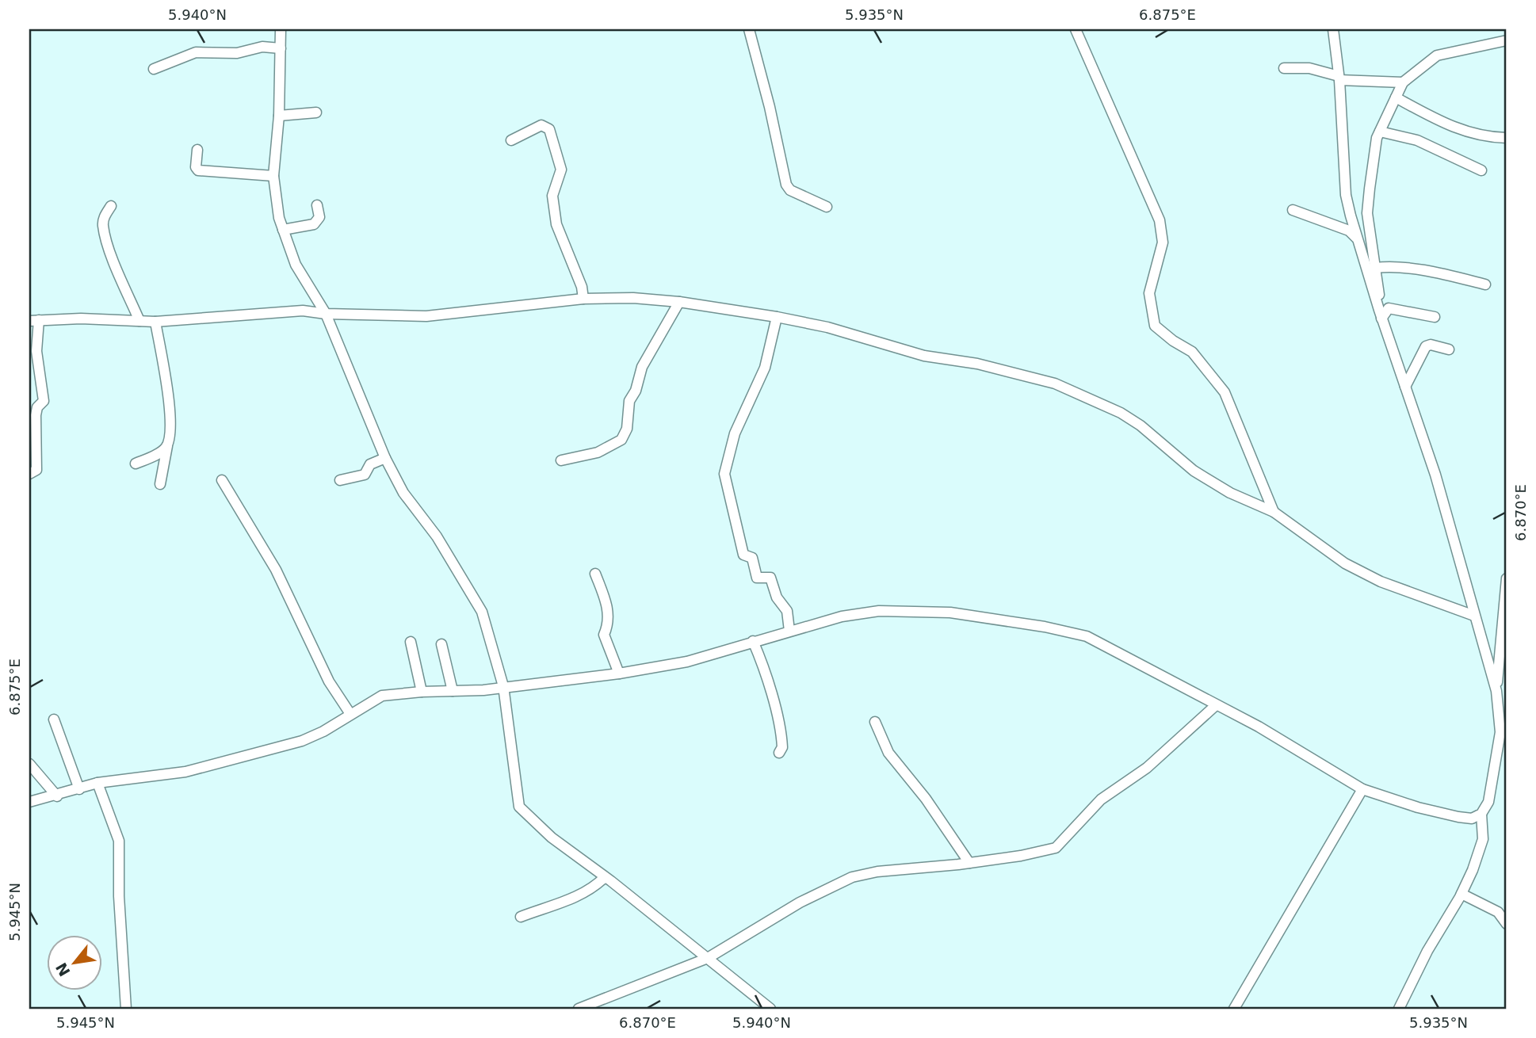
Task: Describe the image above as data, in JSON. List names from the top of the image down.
{
  "north": "bottom left",
  "coordinates": [
    "5.940°N",
    "5.935°N",
    "6.875°E",
    "6.870°E",
    "5.945°N"
  ]
}
